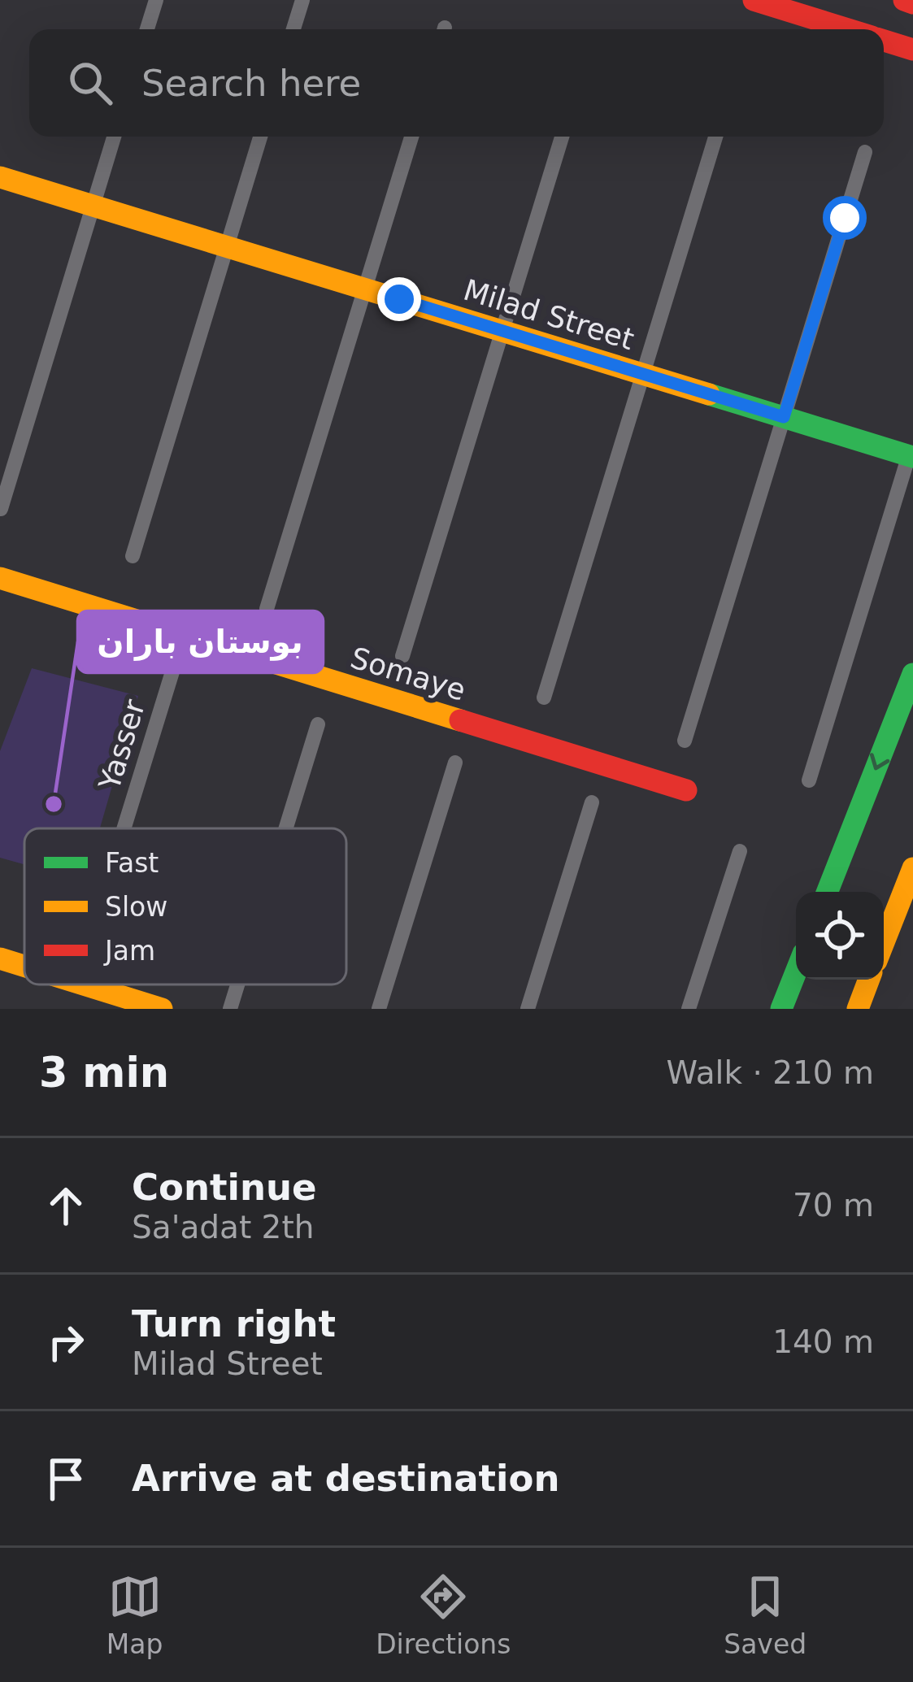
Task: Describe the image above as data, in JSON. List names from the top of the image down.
{
  "streets": {
    "street": ["Milad Street", "Somaye", "Yasser"]
  },
  "crossings": [
    ["Somaye", "Yasser"]
  ],
  "places": ["بوستان باران"],
  "legend": ["Fast", "Slow", "Jam"],
  "page": {
    "search": "Search here",
    "heading": ["3 min", "Walk · 210 m"],
    "list": [
      ["Continue", "Sa'adat 2th", "70 m"],
      ["Turn right", "Milad Street", "140 m"],
      "Arrive at destination"
    ],
    "nav": ["Map", "Directions", "Saved"]
  }
}
